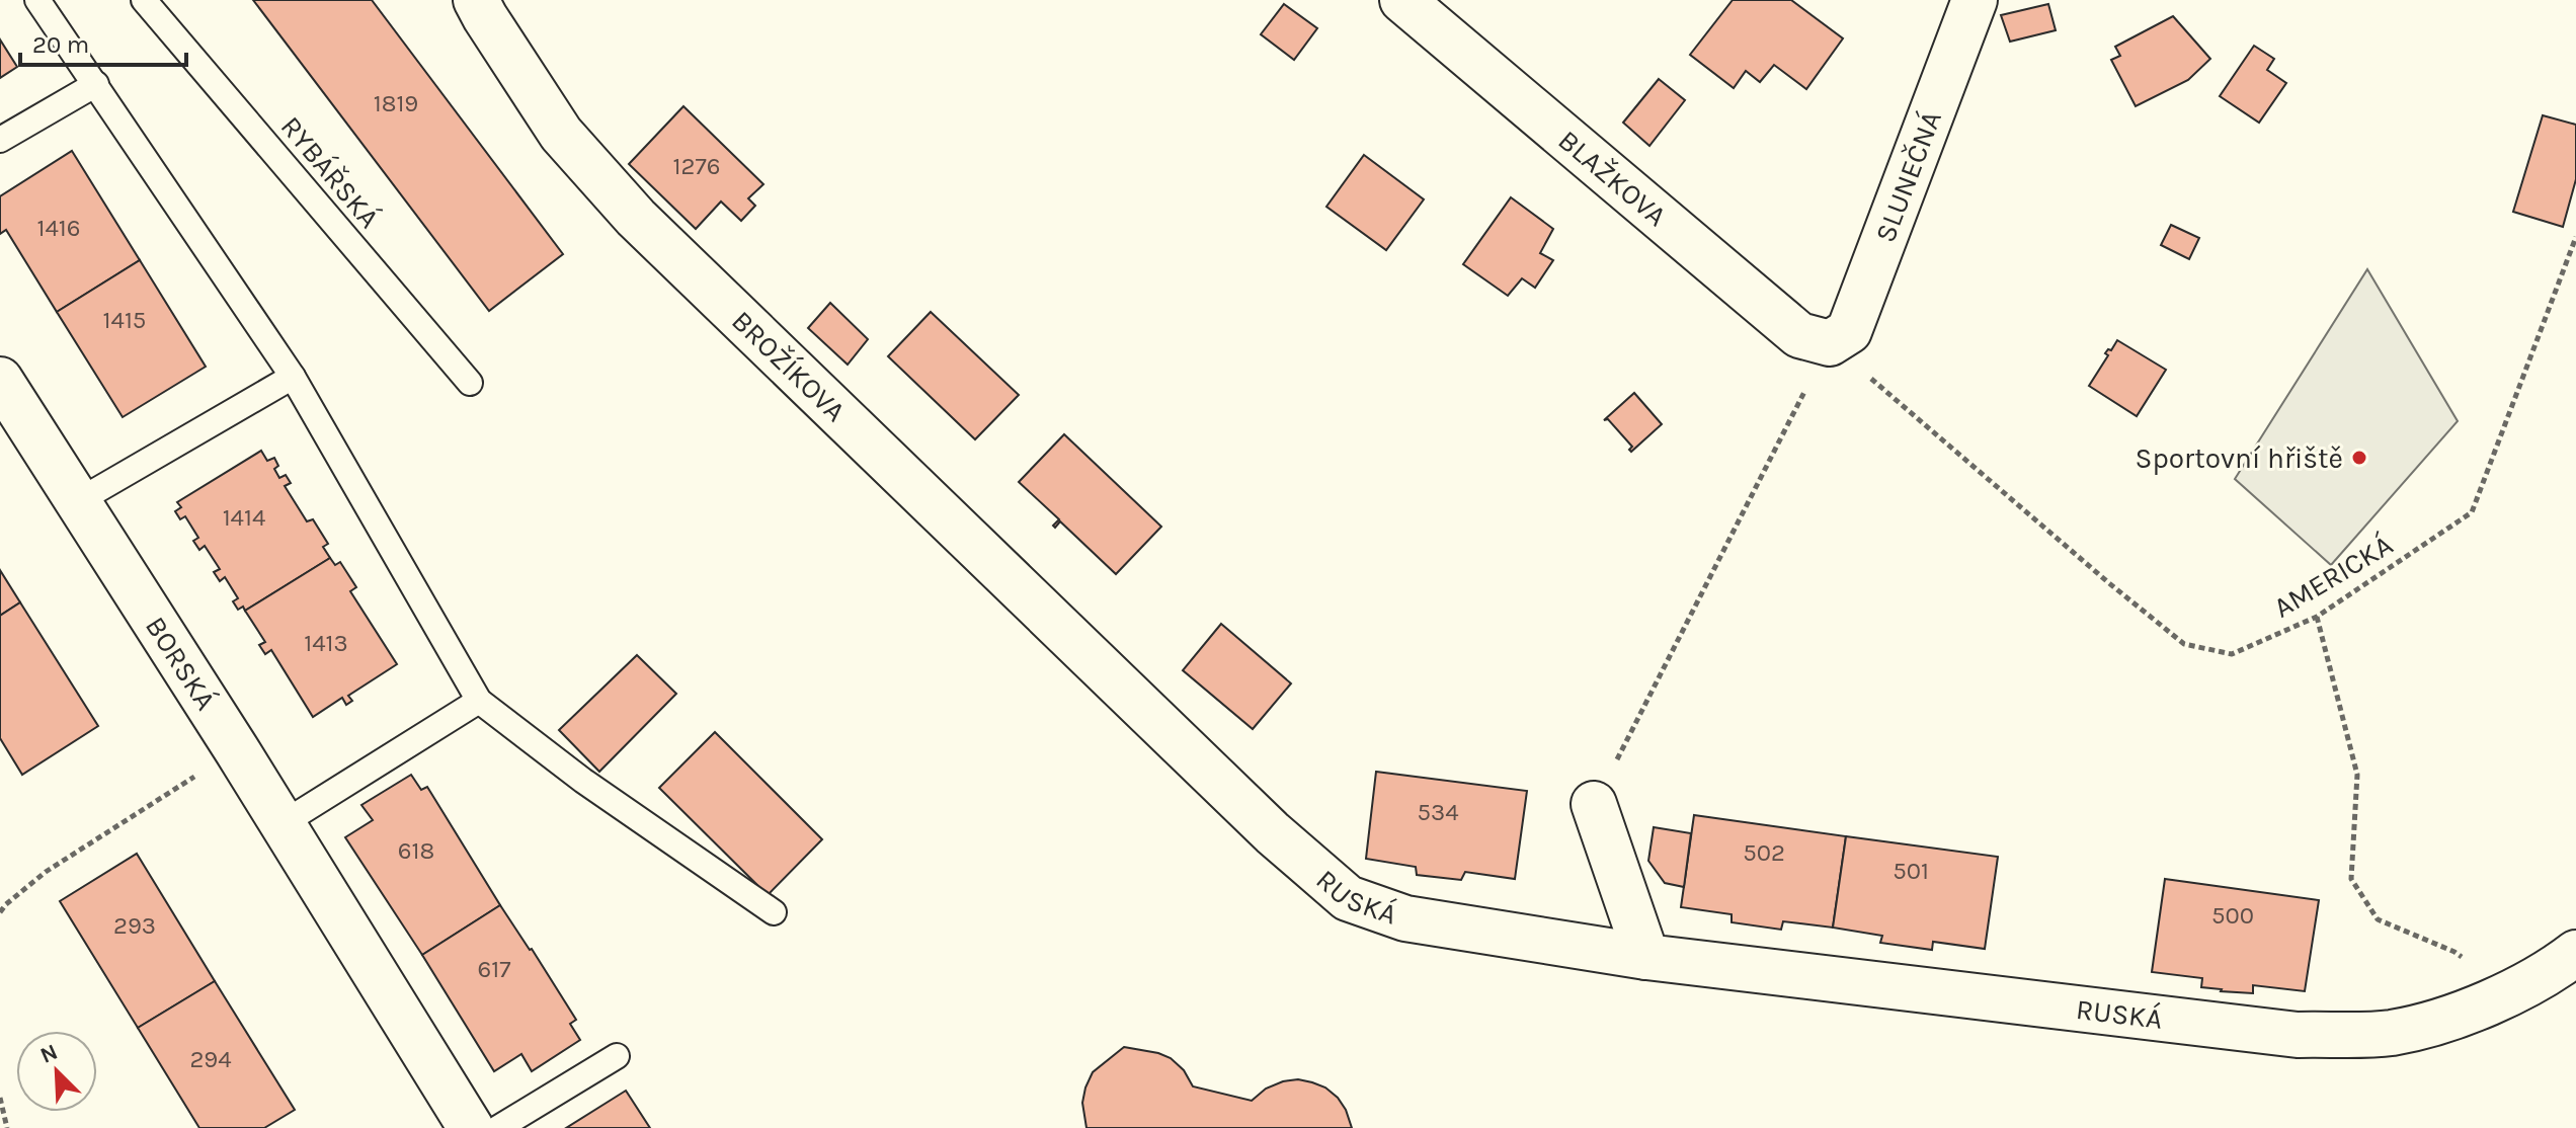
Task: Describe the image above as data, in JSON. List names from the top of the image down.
{
  "streets": {
    "street": [
      "SLUNEČNÁ",
      "BLAŽKOVA",
      "BROŽÍKOVA",
      "BORSKÁ",
      "RUSKÁ"
    ],
    "lane": ["RYBÁŘSKÁ"],
    "path": ["AMERICKÁ"]
  },
  "crossings": [
    ["SLUNEČNÁ", "BLAŽKOVA"],
    ["SLUNEČNÁ", "AMERICKÁ"],
    ["BLAŽKOVA", "AMERICKÁ"],
    ["BROŽÍKOVA", "RUSKÁ"]
  ],
  "places": ["Sportovní hřiště"],
  "house_numbers": [
    "1819",
    "1276",
    "1416",
    "1415",
    "1414",
    "1413",
    "534",
    "618",
    "502",
    "501",
    "500",
    "293",
    "617",
    "294"
  ],
  "scale_bar": "20 m",
  "north": "top left"
}
